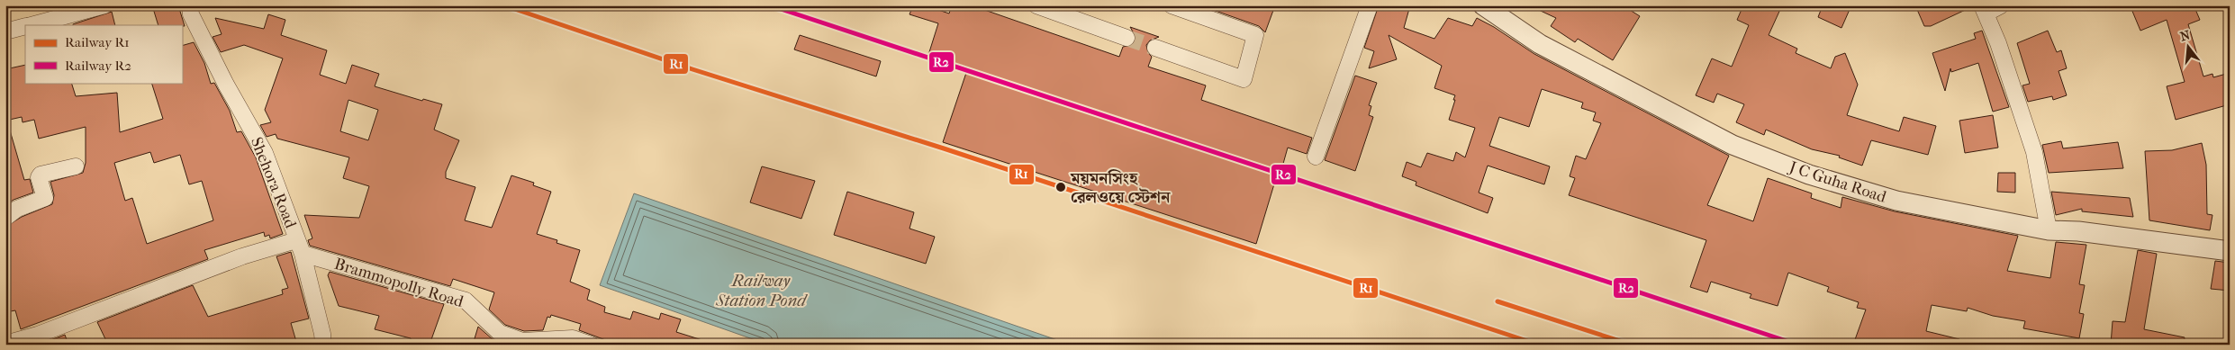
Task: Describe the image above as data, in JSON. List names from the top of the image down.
{
  "streets": {
    "street": ["J C Guha Road", "Shehora Road", "Brammopolly Road"]
  },
  "crossings": [
    ["Shehora Road", "Brammopolly Road"]
  ],
  "water": ["Railway Station Pond"],
  "places": ["ময়মনসিংহ রেলওয়ে স্টেশন"],
  "lines": ["rail line R1", "rail line R2"],
  "legend": ["Railway R1", "Railway R2"],
  "north": "top"
}
